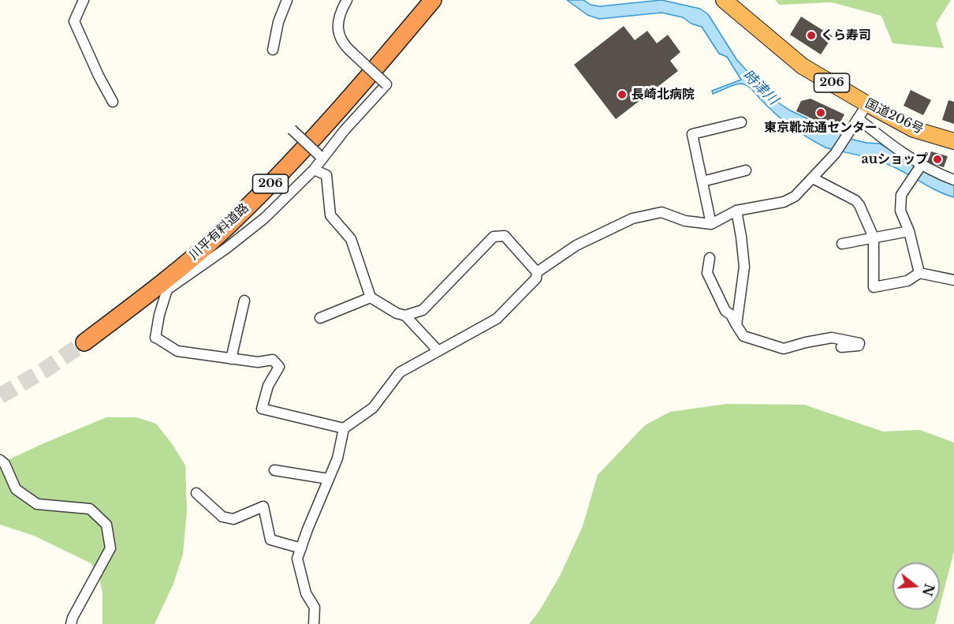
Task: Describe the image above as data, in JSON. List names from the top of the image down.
{
  "streets": {
    "highway": ["206", "国道206号", "川平有料道路"]
  },
  "water": ["時津川"],
  "places": [
    "くら寿司",
    "長崎北病院",
    "東京靴流通センター",
    "auショップ"
  ],
  "north": "right"
}
